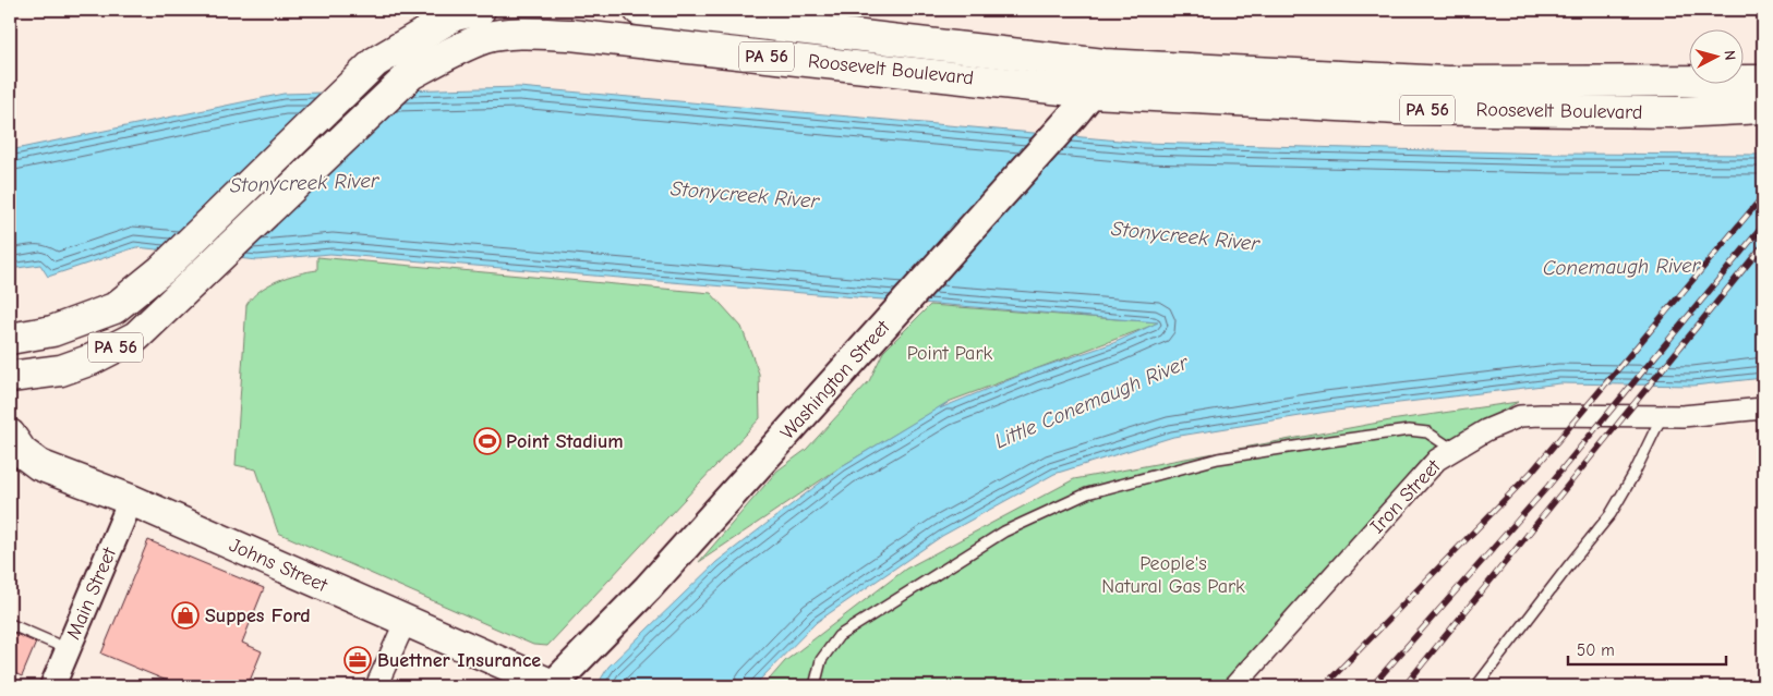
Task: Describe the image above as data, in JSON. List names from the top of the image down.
{
  "streets": {
    "main road": [
      "PA 56",
      "Roosevelt Boulevard",
      "Washington Street",
      "Johns Street"
    ],
    "street": ["Iron Street", "Main Street"]
  },
  "crossings": [
    ["Roosevelt Boulevard", "Washington Street"],
    ["Washington Street", "Johns Street"],
    ["Johns Street", "Main Street"]
  ],
  "water": ["Stonycreek River", "Conemaugh River", "Little Conemaugh River"],
  "parks": ["Point Park", "People's Natural Gas Park"],
  "places": {
    "sports": ["Point Stadium"],
    "shop": ["Suppes Ford"],
    "office": ["Buettner Insurance"]
  },
  "scale_bar": "50 m",
  "north": "right"
}
